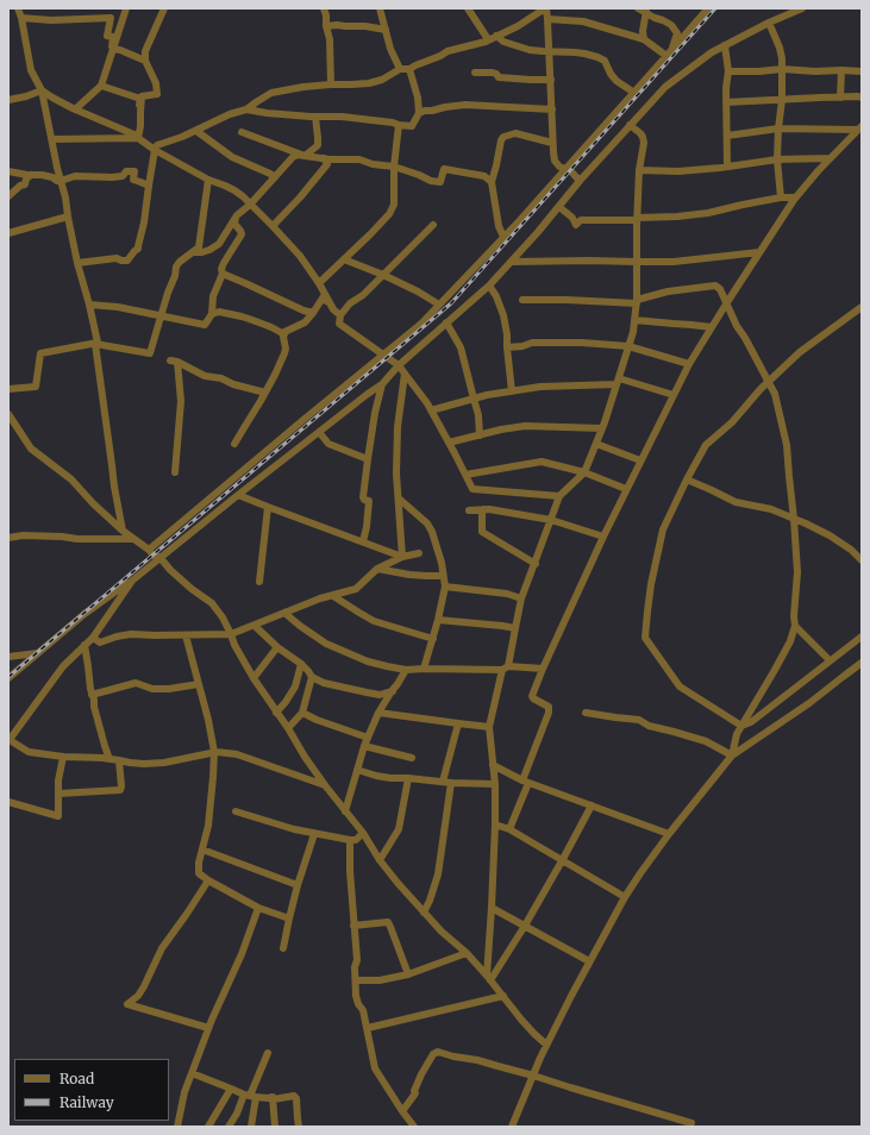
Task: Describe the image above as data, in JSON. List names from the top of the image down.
{
  "legend": ["Road", "Railway"]
}
